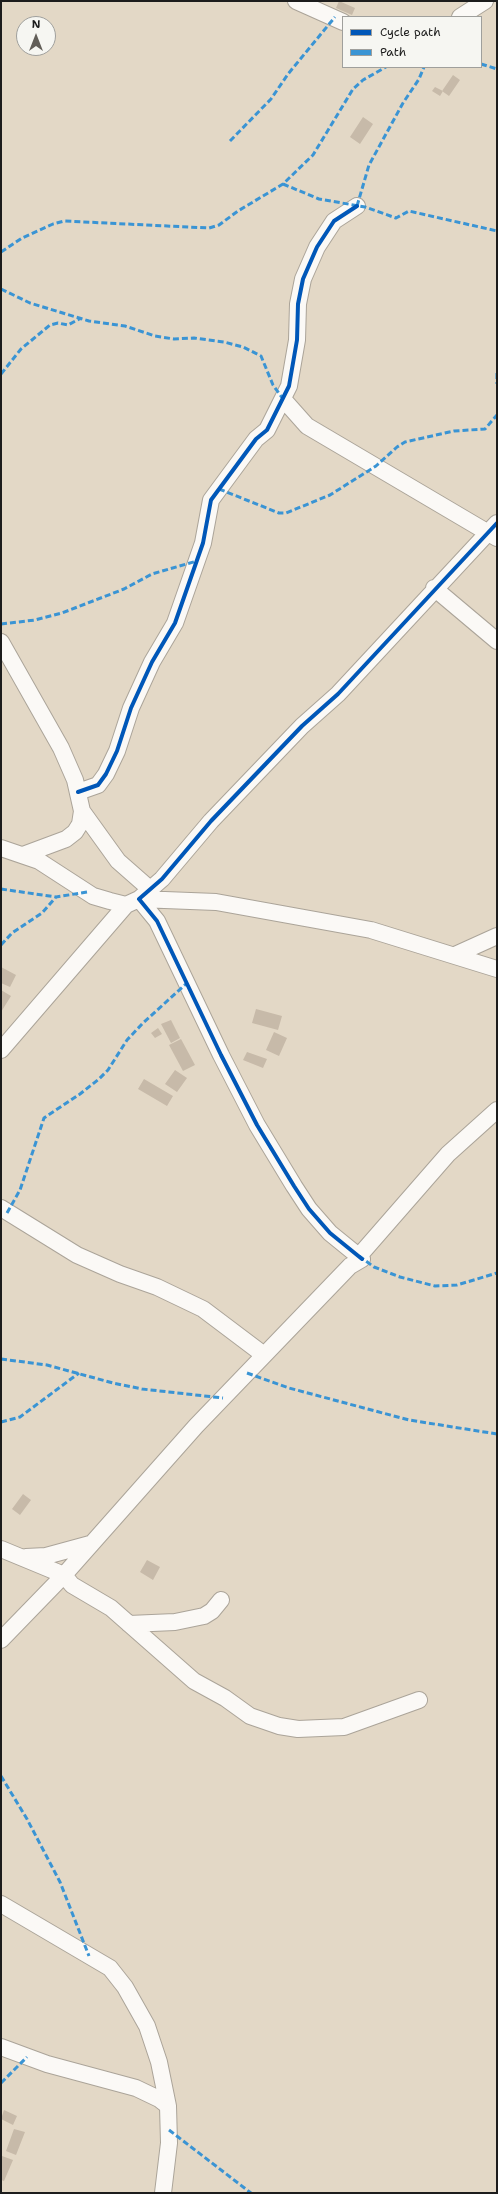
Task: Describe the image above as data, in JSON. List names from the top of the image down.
{
  "legend": ["Cycle path", "Path"],
  "north": "top"
}
